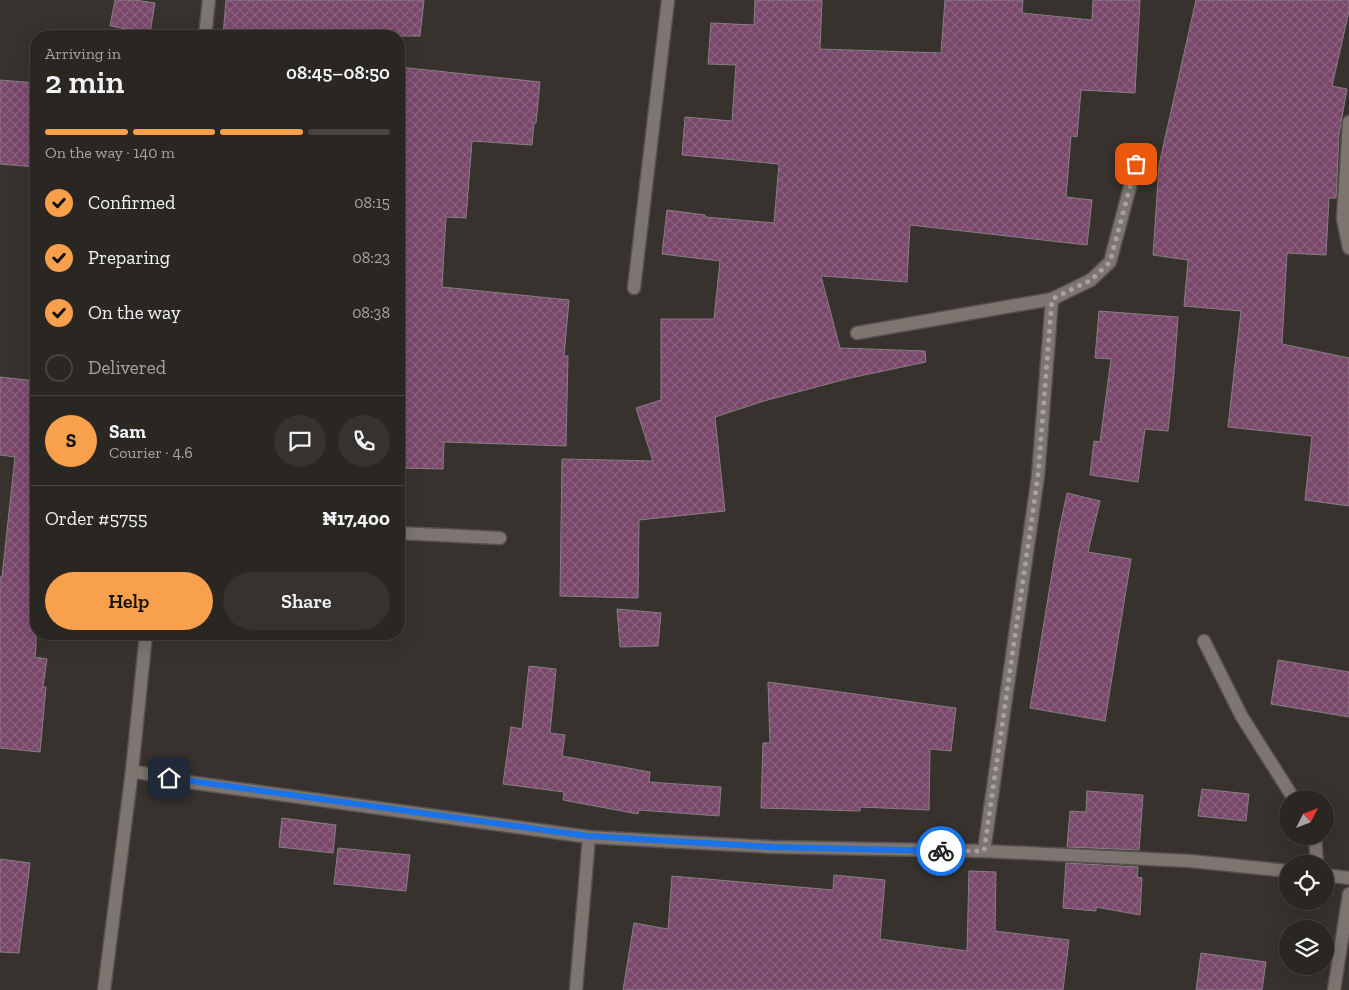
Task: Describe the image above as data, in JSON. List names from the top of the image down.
{
  "north": "top right",
  "page": {
    "heading": ["2 min", "Arriving in", "08:45–08:50"],
    "panel": [
      "Sam",
      "Courier · 4.6",
      "Order #5755",
      "₦17,400"
    ],
    "bar": "On the way · 140 m",
    "list": [
      ["Confirmed", "08:15"],
      ["Preparing", "08:23"],
      ["On the way", "08:38"],
      "Delivered"
    ],
    "round": "S",
    "buttons": ["Help", "Share"]
  }
}
